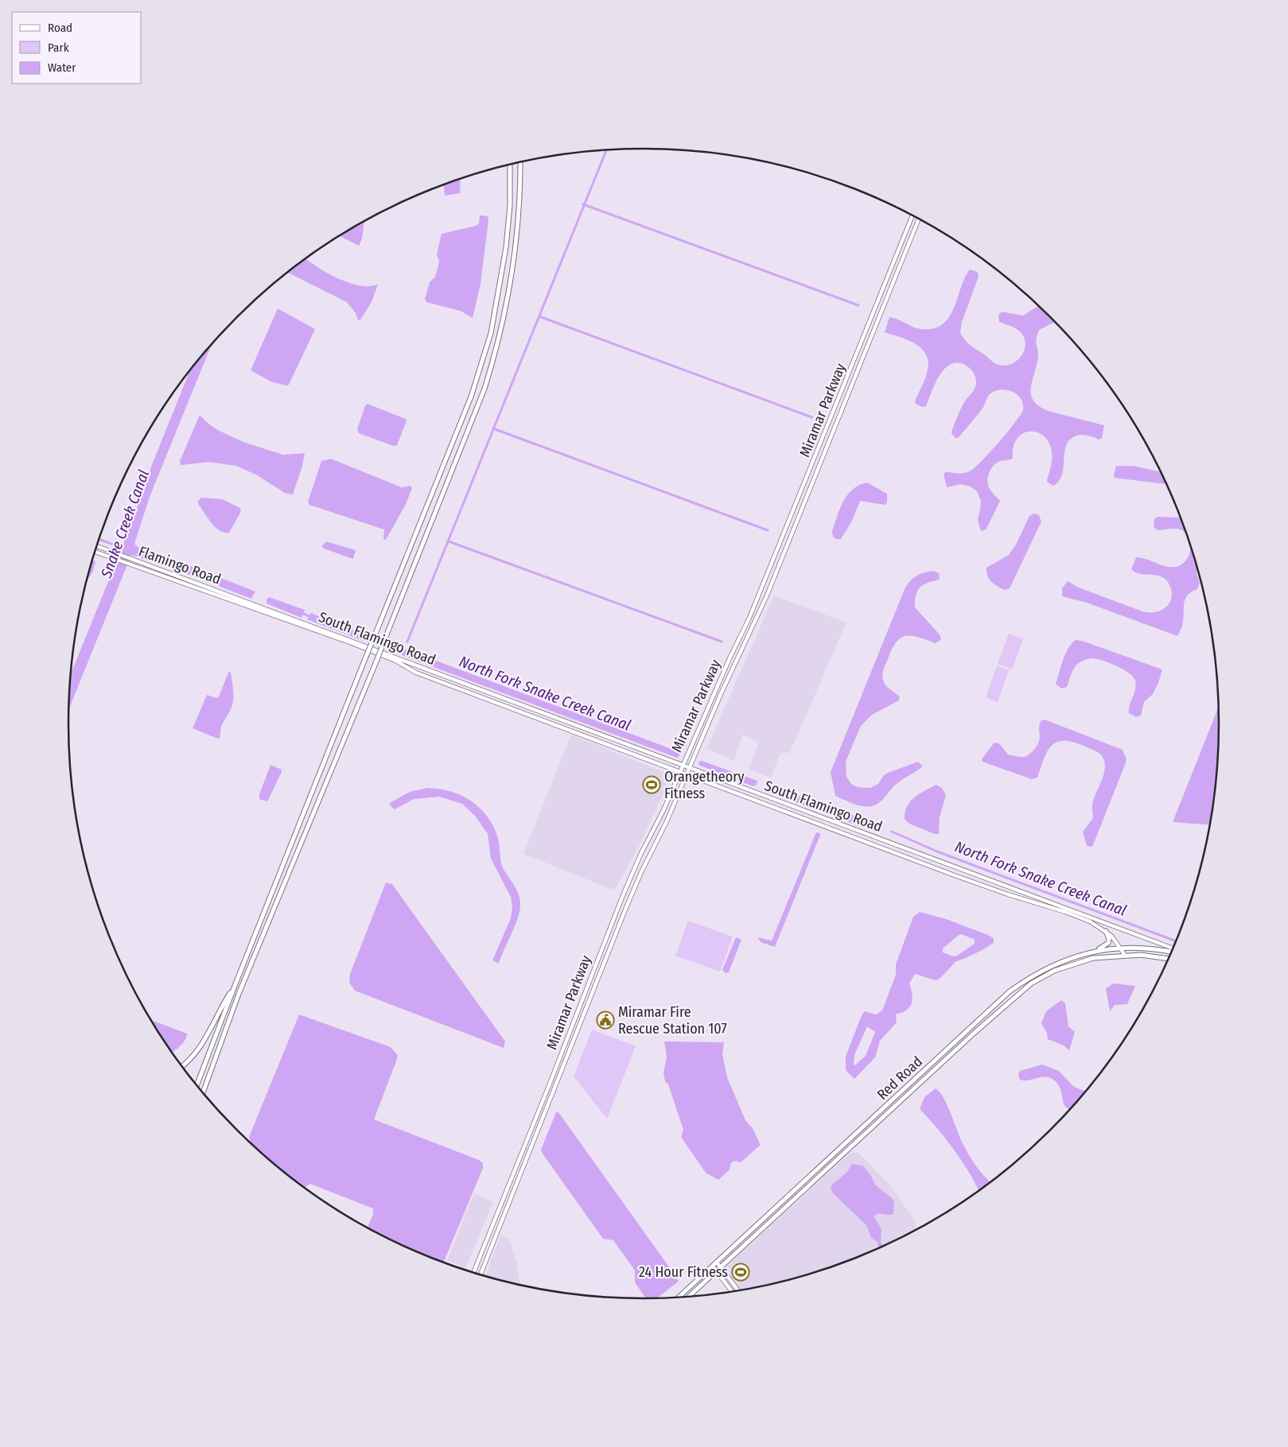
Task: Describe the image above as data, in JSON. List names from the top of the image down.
{
  "streets": {
    "highway": ["Red Road"],
    "main road": ["Miramar Parkway", "Flamingo Road", "South Flamingo Road"]
  },
  "crossings": [
    ["Miramar Parkway", "South Flamingo Road"],
    ["Flamingo Road", "South Flamingo Road"],
    ["South Flamingo Road", "Red Road"]
  ],
  "water": ["Snake Creek Canal", "North Fork Snake Creek Canal"],
  "places": {
    "sports": ["Orangetheory Fitness", "24 Hour Fitness"],
    "public building": ["Miramar Fire Rescue Station 107"]
  },
  "legend": ["Road", "Park", "Water"]
}
